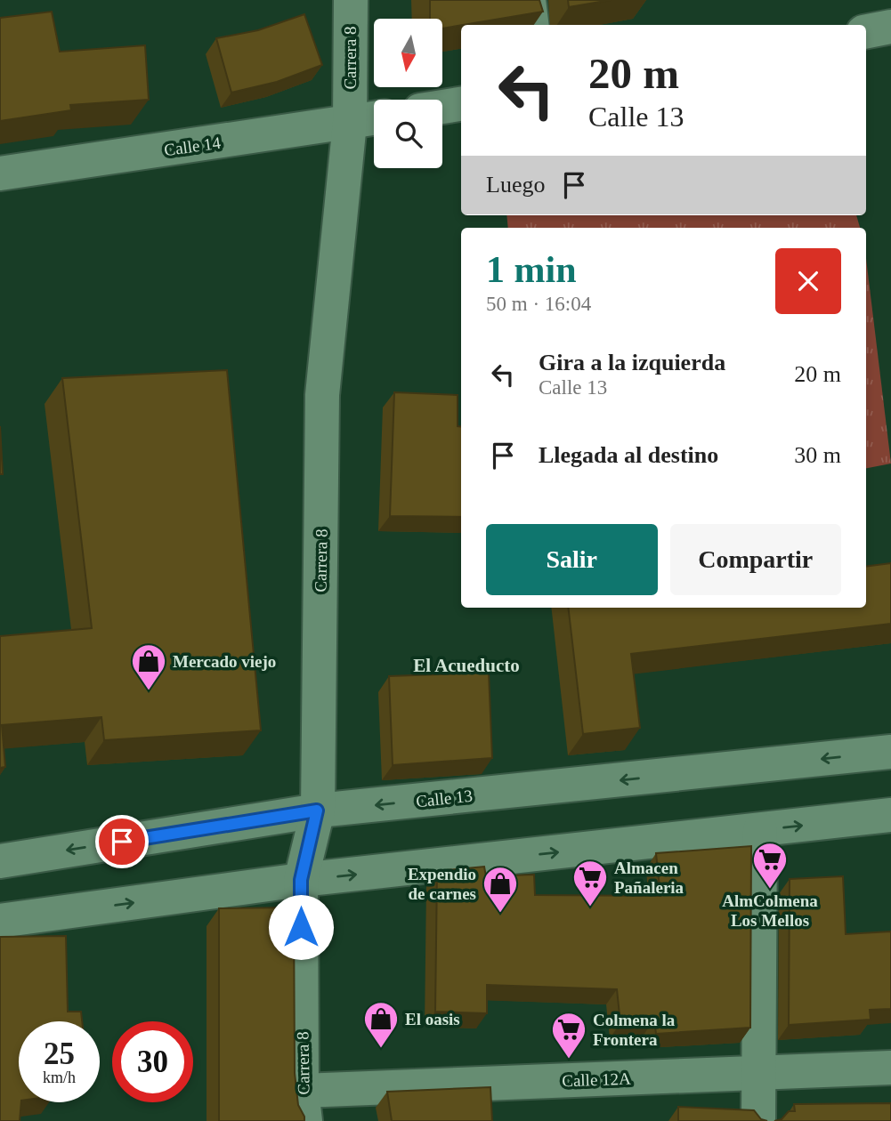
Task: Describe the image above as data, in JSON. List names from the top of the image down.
{
  "streets": {
    "street": [
      "Carrera 8",
      "Calle 14",
      "Calle 13",
      "Calle 12A"
    ]
  },
  "crossings": [
    ["Carrera 8", "Calle 14"],
    ["Carrera 8", "Calle 13"],
    ["Carrera 8", "Calle 12A"]
  ],
  "districts": ["El Acueducto"],
  "places": {
    "shop": ["Mercado viejo", "Expendio de carnes", "El oasis"],
    "supermarket": ["AlmColmena Los Mellos", "Almacen Pañaleria", "Colmena la Frontera"]
  },
  "north": "bottom",
  "page": {
    "turn": ["20 m", "Calle 13"],
    "then": "Luego",
    "heading": ["1 min", "50 m · 16:04"],
    "list": [
      {
        "name": "Gira a la izquierda",
        "note": "Calle 13",
        "value": "20 m"
      },
      {
        "name": "Llegada al destino",
        "value": "30 m"
      }
    ],
    "buttons": ["Salir", "Compartir"],
    "speed": "25 km/h",
    "limit": "30"
  }
}
